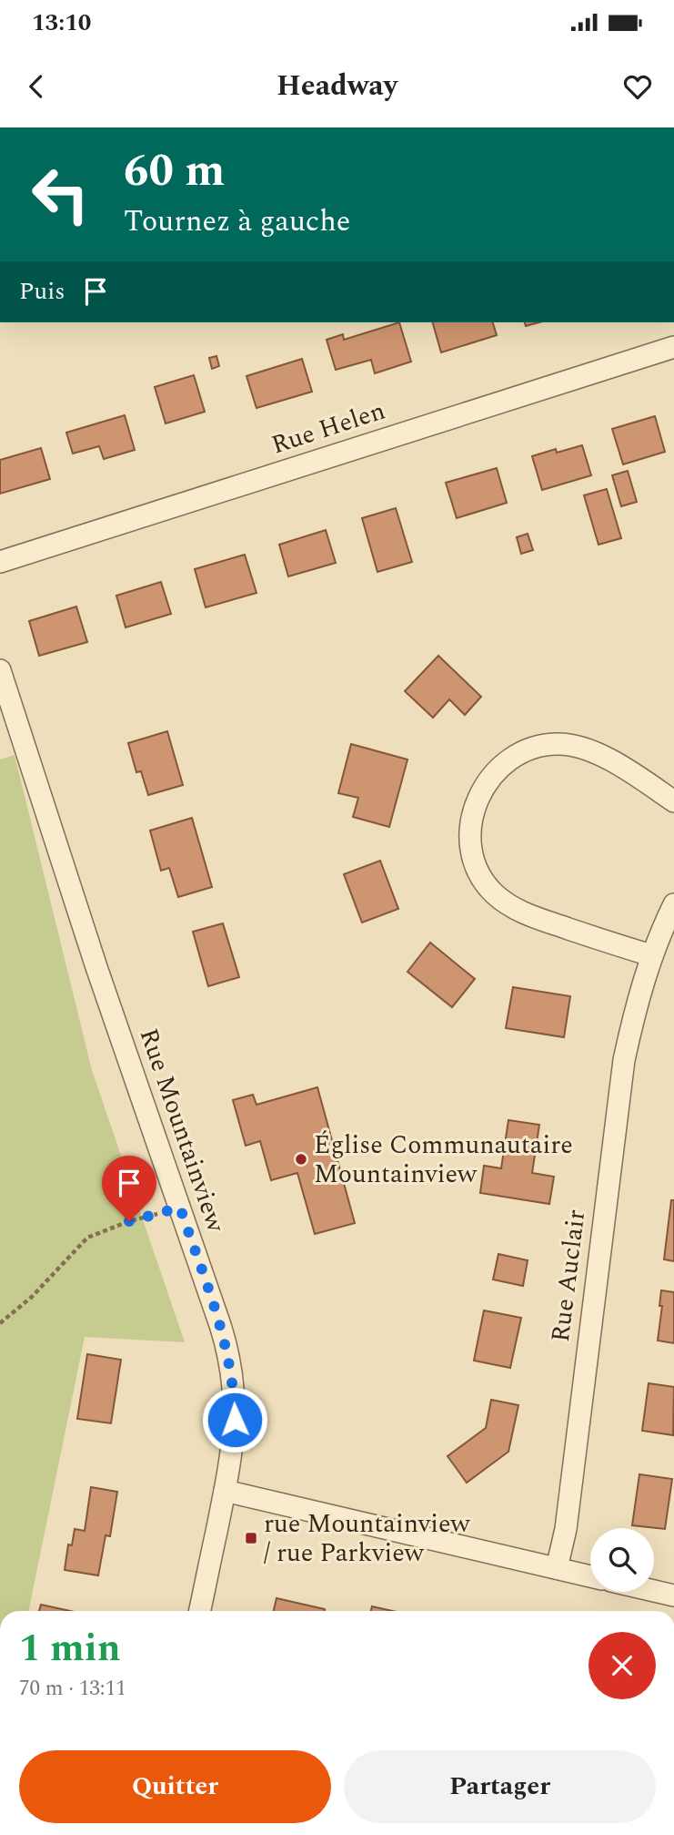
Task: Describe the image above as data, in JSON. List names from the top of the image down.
{
  "streets": {
    "street": ["Rue Helen", "Rue Mountainview", "Rue Auclair"]
  },
  "places": {
    "other": ["Église Communautaire Mountainview"],
    "transit": ["rue Mountainview / rue Parkview"]
  },
  "page": {
    "status": "13:10",
    "header": "Headway",
    "turn": ["60 m", "Tournez à gauche"],
    "then": "Puis",
    "heading": ["1 min", "70 m · 13:11"],
    "buttons": ["Quitter", "Partager"]
  }
}
